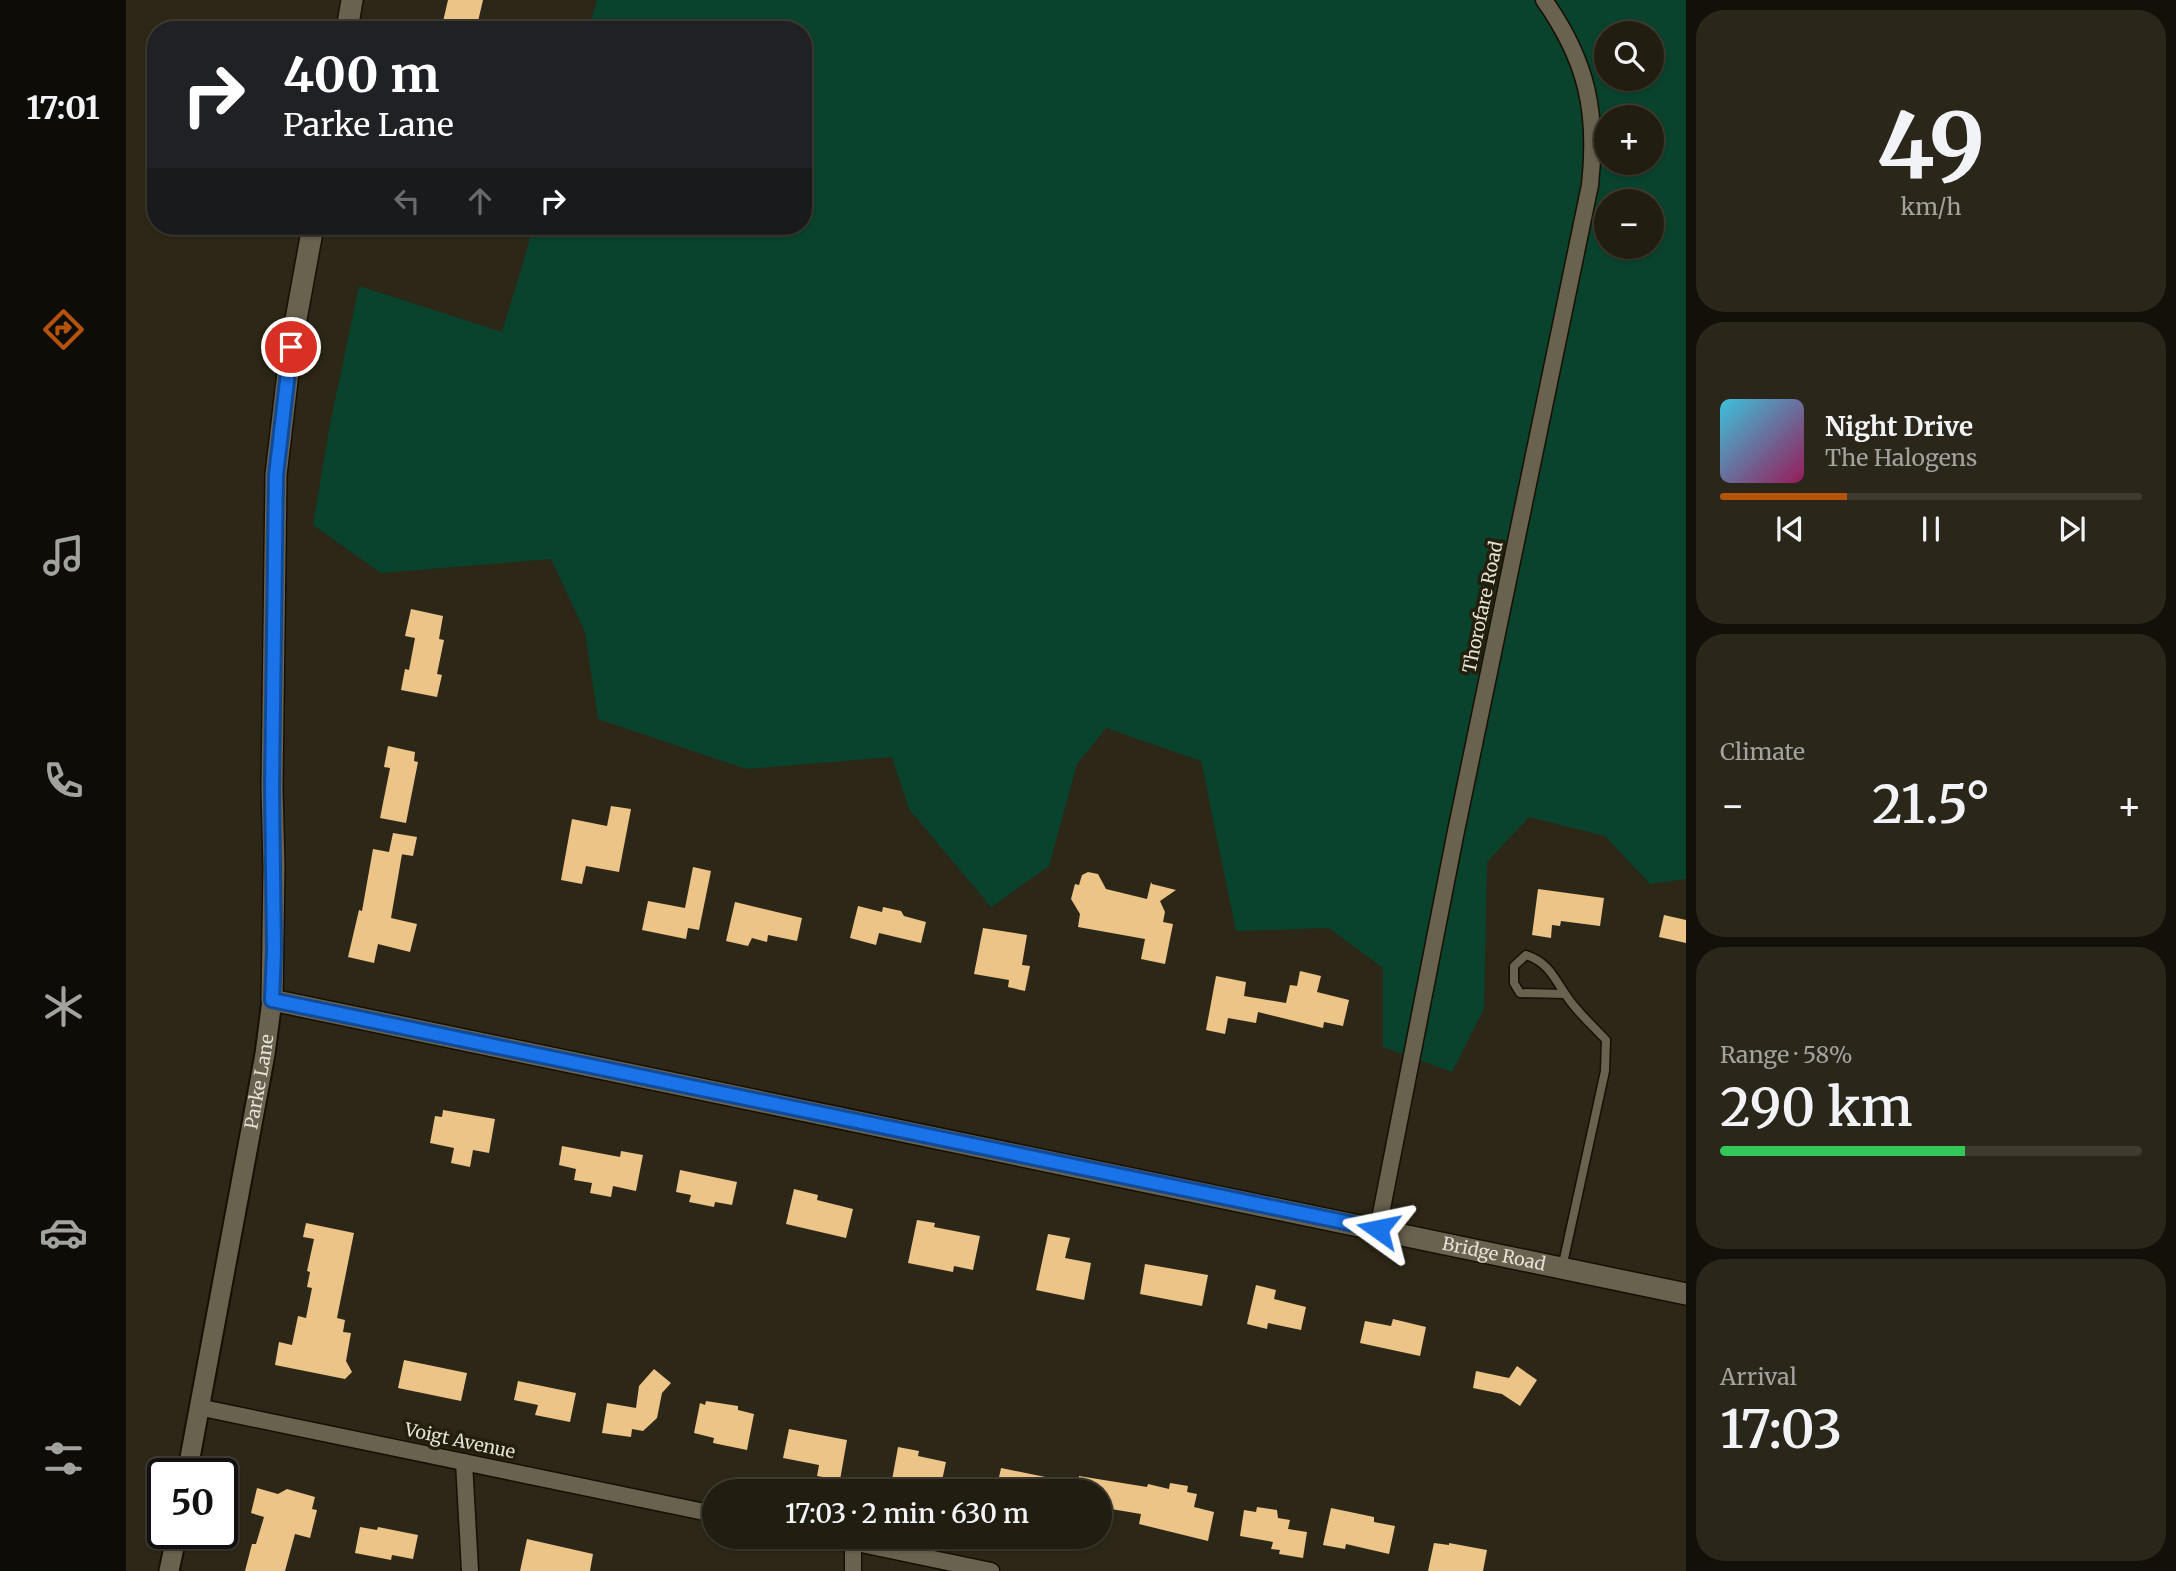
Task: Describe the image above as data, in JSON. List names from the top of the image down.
{
  "streets": {
    "main road": ["Parke Lane", "Bridge Road"],
    "street": ["Thorofare Road", "Voigt Avenue"]
  },
  "crossings": [
    ["Thorofare Road", "Bridge Road"],
    ["Parke Lane", "Bridge Road"],
    ["Parke Lane", "Voigt Avenue"]
  ],
  "page": {
    "tabs": "17:01",
    "tile": [
      ["49", "km/h"],
      "Climate",
      ["Range · 58%", "290 km"],
      ["Arrival", "17:03"]
    ],
    "map_buttons": ["+", "−"],
    "turn": ["400 m", "Parke Lane"],
    "song": ["Night Drive", "The Halogens"],
    "heat": ["−", "21.5°", "+"],
    "limit": "50",
    "trip": "17:03 · 2 min · 630 m"
  }
}
